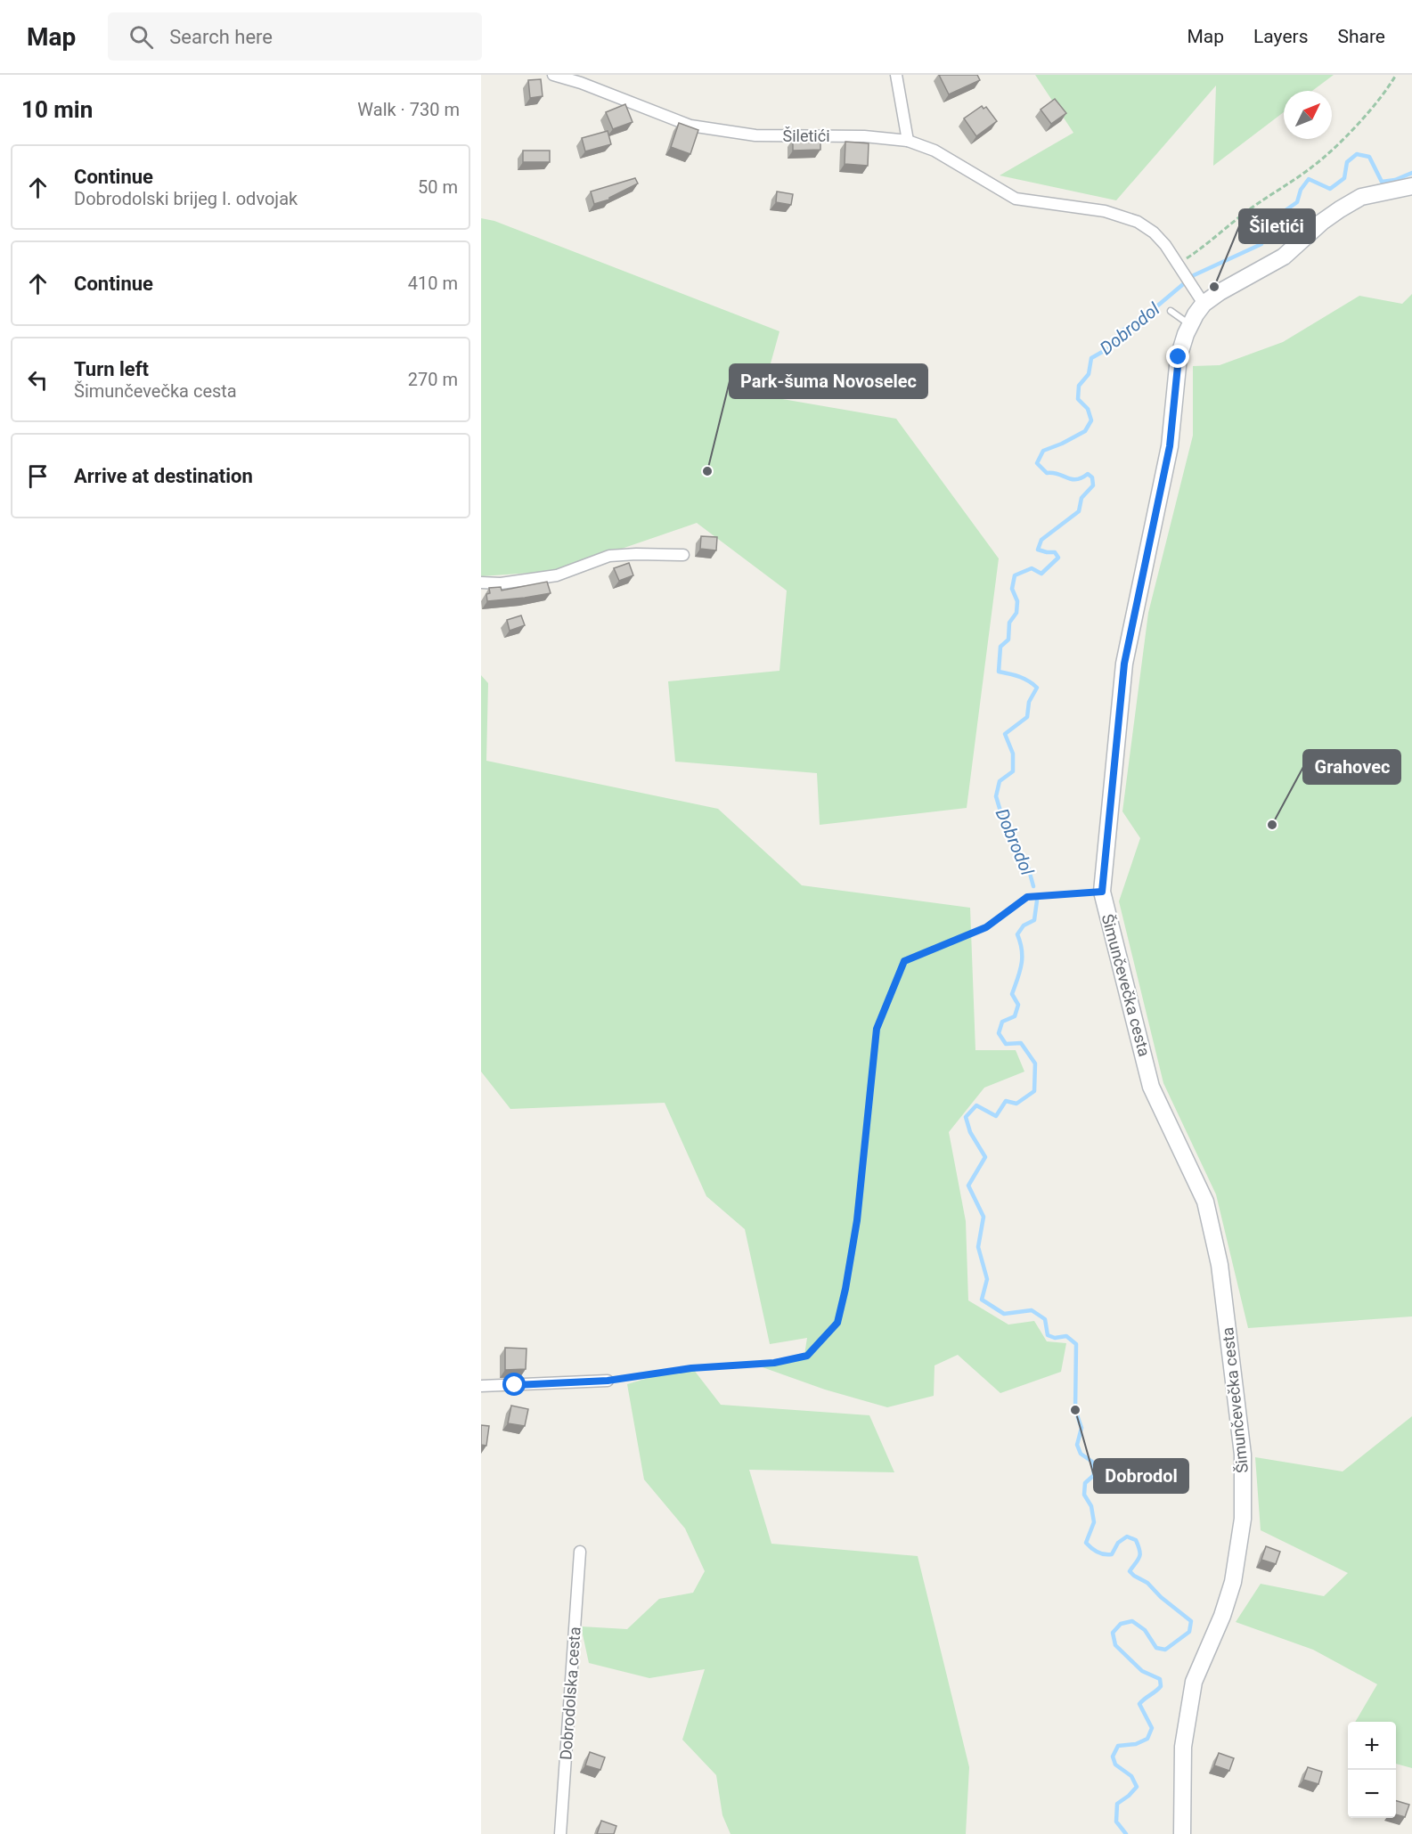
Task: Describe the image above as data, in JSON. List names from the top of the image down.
{
  "streets": {
    "street": ["Šiletići", "Šimunčevečka cesta", "Dobrodolska cesta"]
  },
  "crossings": [
    ["Šiletići", "Šimunčevečka cesta"]
  ],
  "water": ["Dobrodol"],
  "places": [
    "Šiletići",
    "Park-šuma Novoselec",
    "Grahovec",
    "Dobrodol"
  ],
  "north": "top right",
  "page": {
    "header": "Map",
    "search": "Search here",
    "nav": ["Map", "Layers", "Share"],
    "heading": ["10 min", "Walk · 730 m"],
    "list": [
      ["Continue", "Dobrodolski brijeg I. odvojak", "50 m"],
      ["Continue", "410 m"],
      ["Turn left", "Šimunčevečka cesta", "270 m"],
      "Arrive at destination"
    ],
    "map_buttons": ["+", "−"]
  }
}
